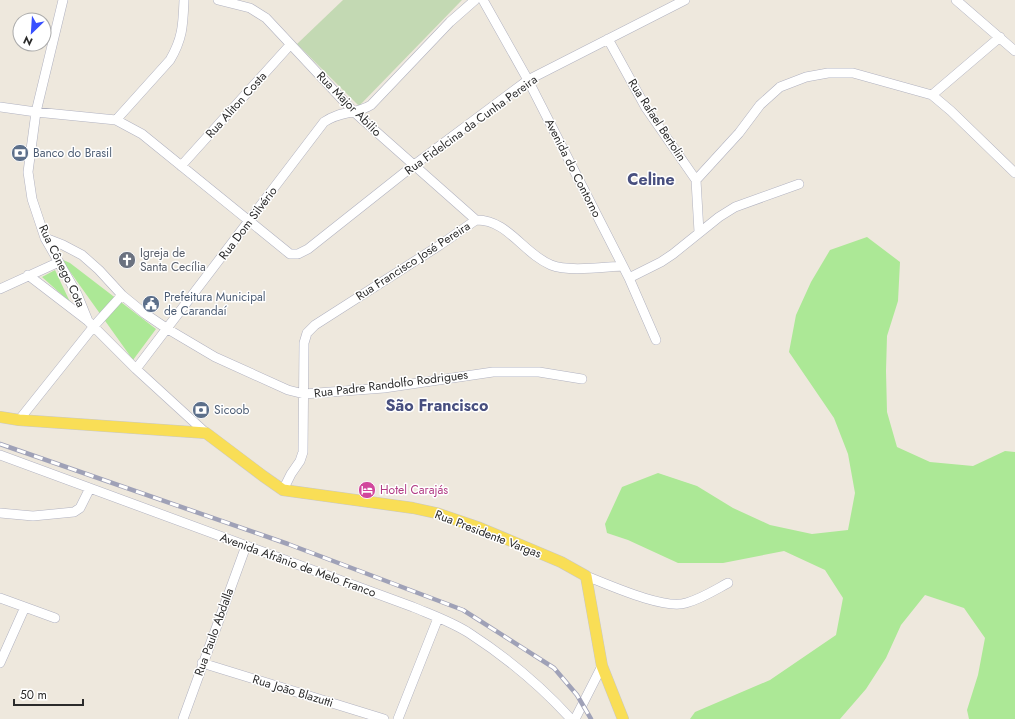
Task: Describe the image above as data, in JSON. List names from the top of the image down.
{
  "streets": {
    "main road": ["Rua Presidente Vargas"],
    "street": [
      "Rua Major Abilio",
      "Rua Aliton Costa",
      "Rua Rafael Bertolin",
      "Rua Fidelcina da Cunha Pereira",
      "Avenida do Contorno",
      "Rua Dom Silvério",
      "Rua Francisco José Pereira",
      "Rua Cônego Cota",
      "Rua Padre Randolfo Rodrigues",
      "Avenida Afrânio de Melo Franco",
      "Rua Paulo Abdalla",
      "Rua João Blazutti"
    ]
  },
  "crossings": [
    ["Rua Major Abilio", "Rua Aliton Costa"],
    ["Rua Major Abilio", "Rua Fidelcina da Cunha Pereira"],
    ["Rua Major Abilio", "Rua Dom Silvério"],
    ["Rua Major Abilio", "Rua Francisco José Pereira"],
    ["Rua Rafael Bertolin", "Rua Fidelcina da Cunha Pereira"],
    ["Rua Fidelcina da Cunha Pereira", "Avenida do Contorno"],
    ["Rua Fidelcina da Cunha Pereira", "Rua Dom Silvério"],
    ["Avenida do Contorno", "Rua Francisco José Pereira"],
    ["Rua Dom Silvério", "Rua Padre Randolfo Rodrigues"],
    ["Rua Francisco José Pereira", "Rua Padre Randolfo Rodrigues"],
    ["Rua Cônego Cota", "Rua Padre Randolfo Rodrigues"],
    ["Avenida Afrânio de Melo Franco", "Rua Paulo Abdalla"],
    ["Rua Paulo Abdalla", "Rua João Blazutti"]
  ],
  "districts": ["Celine", "São Francisco"],
  "places": {
    "bank": ["Banco do Brasil", "Sicoob"],
    "church": ["Igreja de Santa Cecília"],
    "public building": ["Prefeitura Municipal de Carandaí"],
    "hotel": ["Hotel Carajás"]
  },
  "scale_bar": "50 m",
  "north": "bottom left"
}
